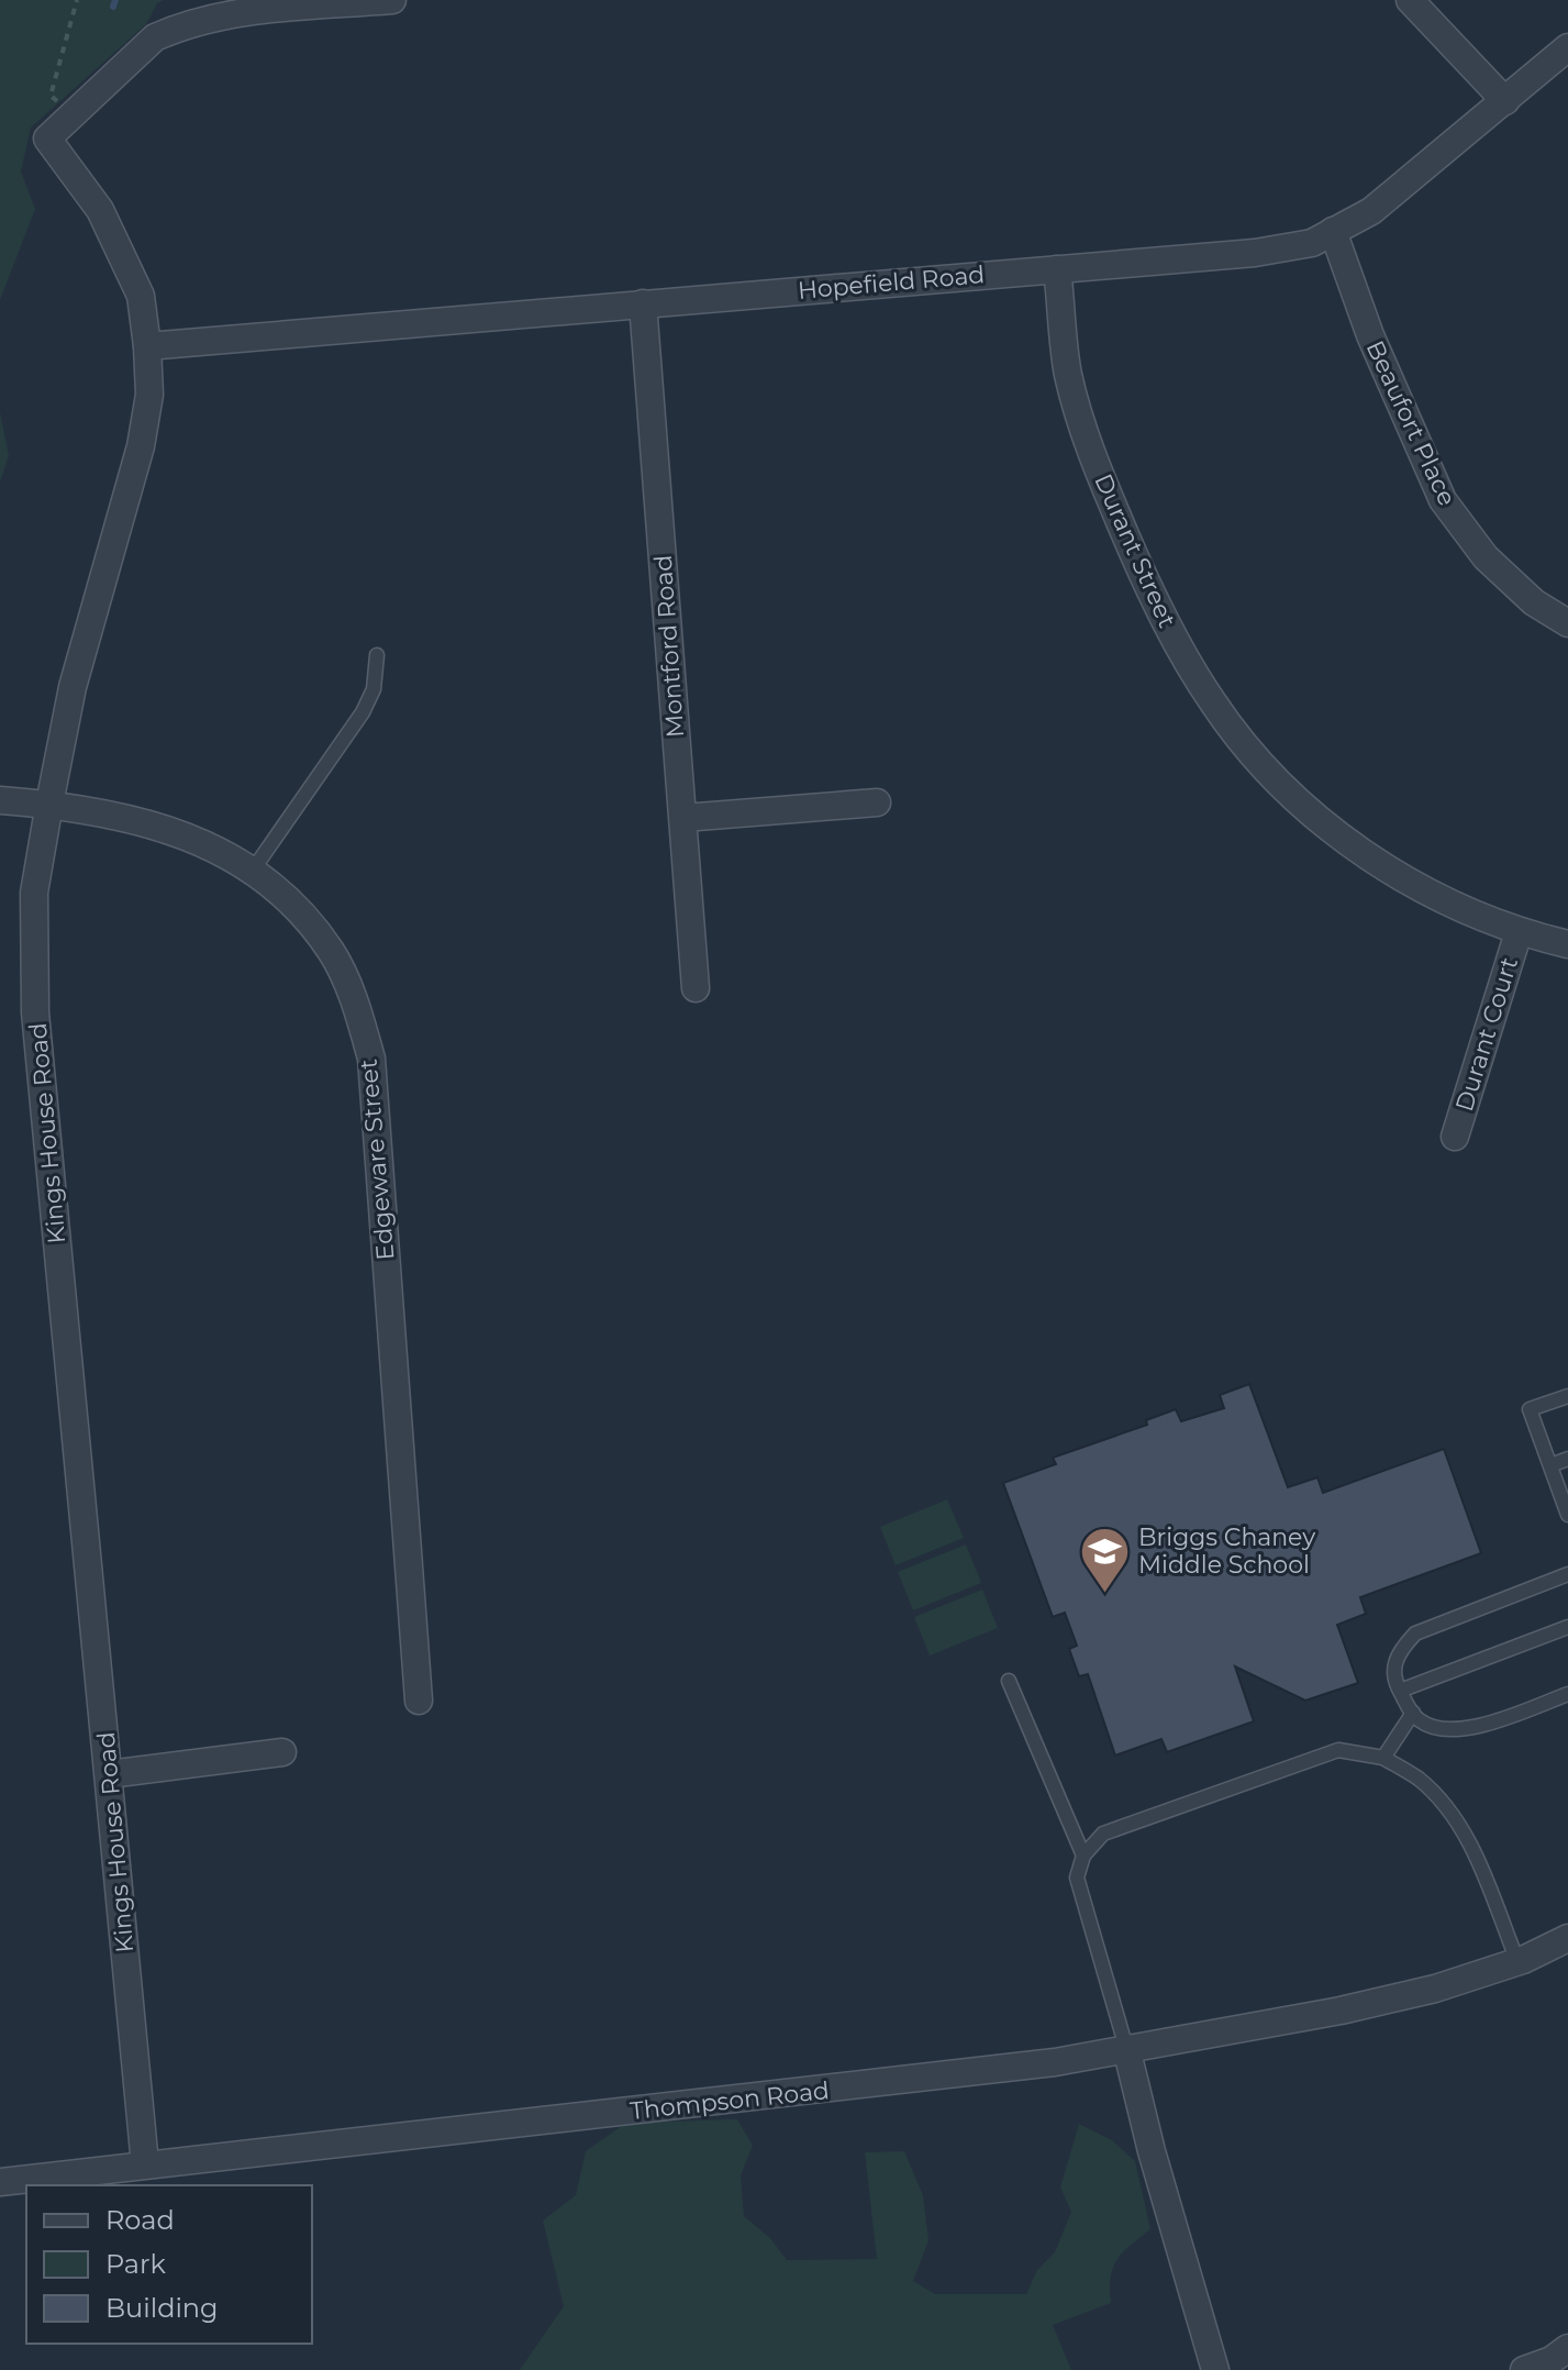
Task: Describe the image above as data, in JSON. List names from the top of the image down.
{
  "streets": {
    "street": [
      "Hopefield Road",
      "Beaufort Place",
      "Durant Street",
      "Montford Road",
      "Durant Court",
      "Kings House Road",
      "Edgeware Street",
      "Thompson Road"
    ]
  },
  "crossings": [
    ["Hopefield Road", "Beaufort Place"],
    ["Hopefield Road", "Durant Street"],
    ["Hopefield Road", "Montford Road"],
    ["Hopefield Road", "Kings House Road"],
    ["Durant Street", "Durant Court"],
    ["Kings House Road", "Edgeware Street"],
    ["Kings House Road", "Thompson Road"]
  ],
  "places": {
    "school or university": ["Briggs Chaney Middle School"]
  },
  "legend": ["Road", "Park", "Building"]
}
